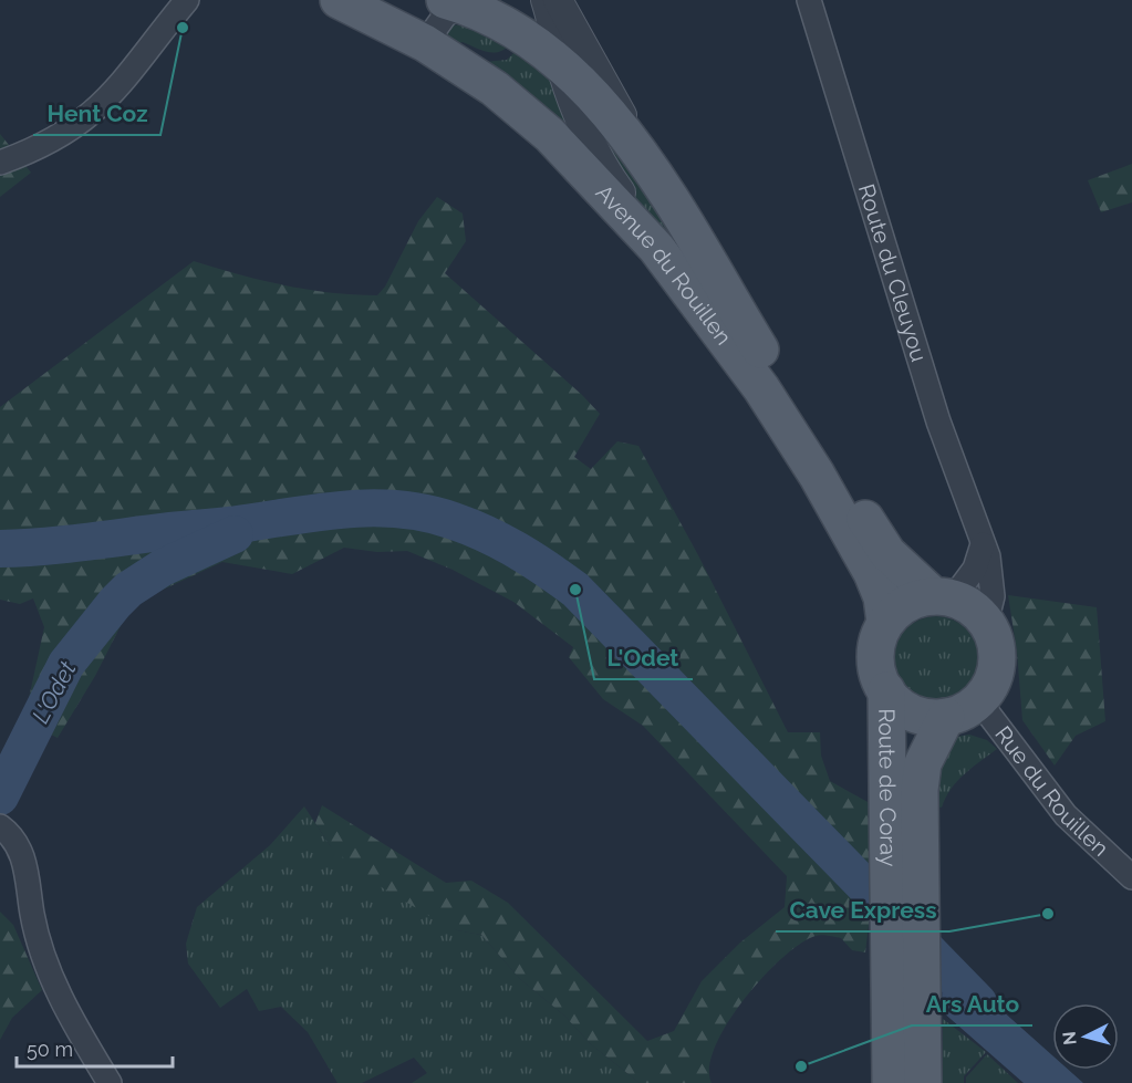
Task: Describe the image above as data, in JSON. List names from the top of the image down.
{
  "streets": {
    "main road": ["Avenue du Rouillen", "Route de Coray"],
    "street": ["Route du Cleuyou", "Rue du Rouillen"]
  },
  "crossings": [
    ["Avenue du Rouillen", "Route du Cleuyou"],
    ["Avenue du Rouillen", "Route de Coray"],
    ["Avenue du Rouillen", "Rue du Rouillen"],
    ["Route du Cleuyou", "Route de Coray"],
    ["Route du Cleuyou", "Rue du Rouillen"],
    ["Route de Coray", "Rue du Rouillen"]
  ],
  "water": ["L'Odet"],
  "places": [
    "Hent Coz",
    "L'Odet",
    "Cave Express",
    "Ars Auto"
  ],
  "scale_bar": "50 m",
  "north": "left"
}
